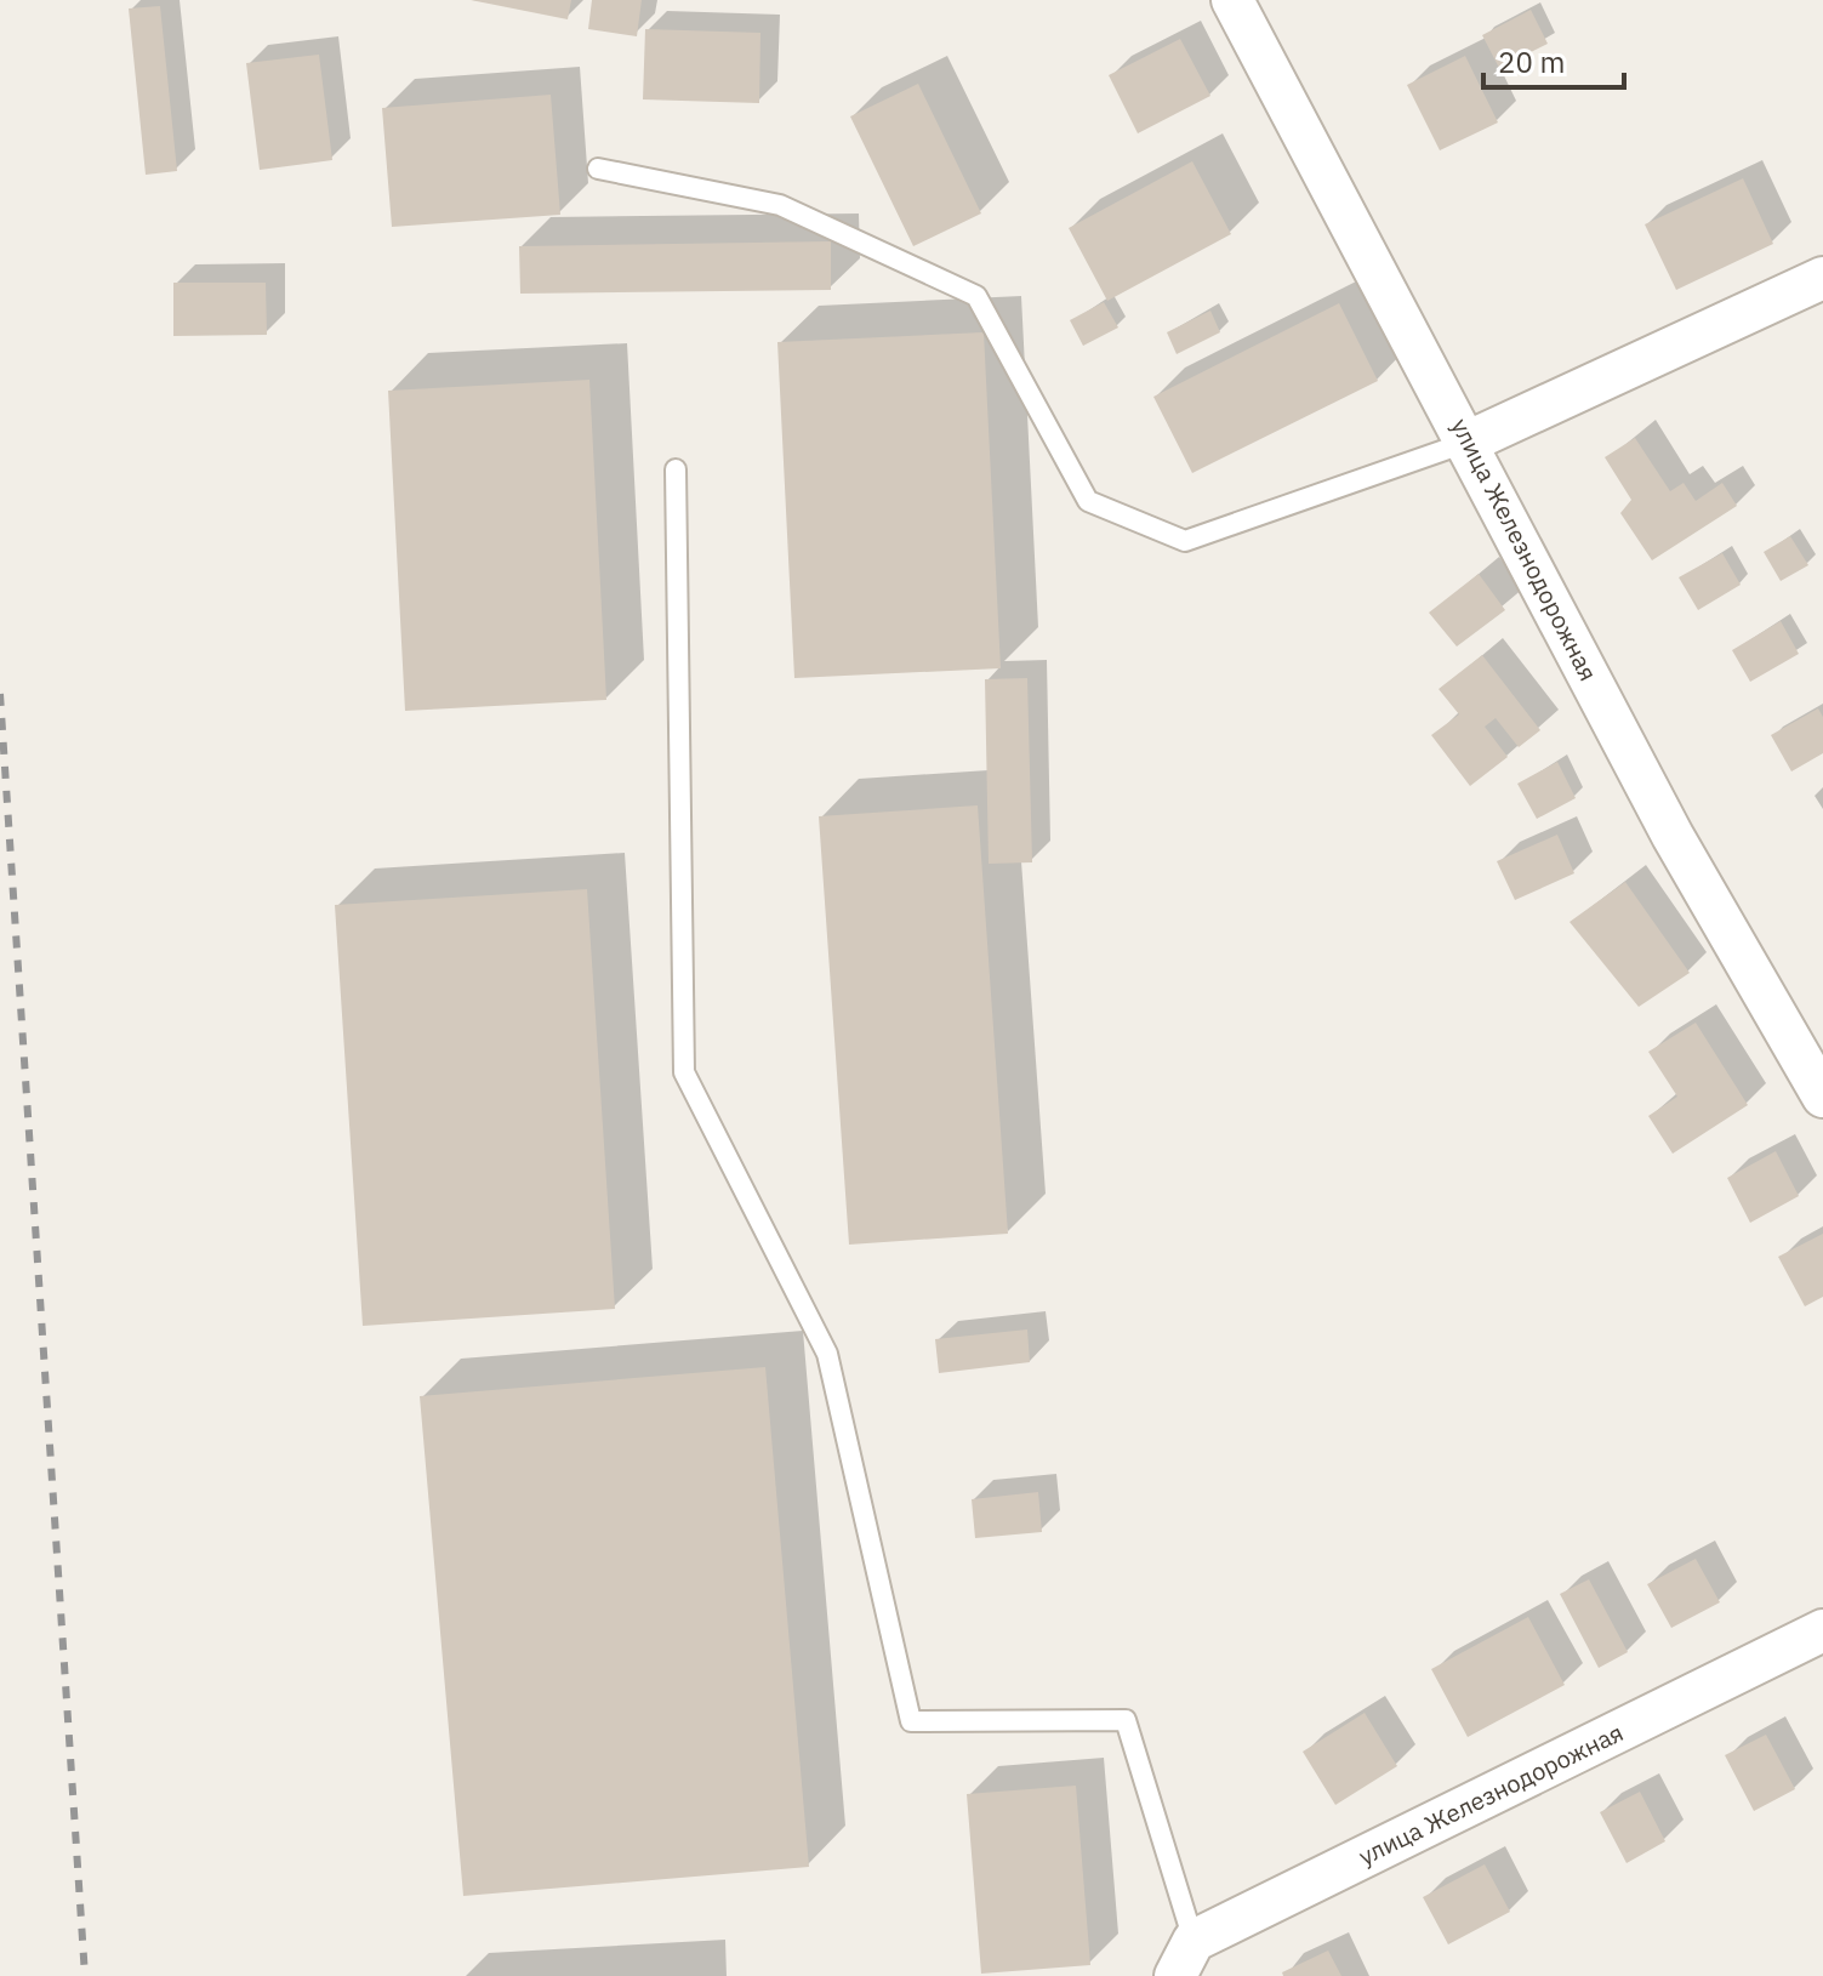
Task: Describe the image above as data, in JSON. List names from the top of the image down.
{
  "streets": {
    "street": ["улица Железнодорожная"]
  },
  "scale_bar": "20 m"
}
